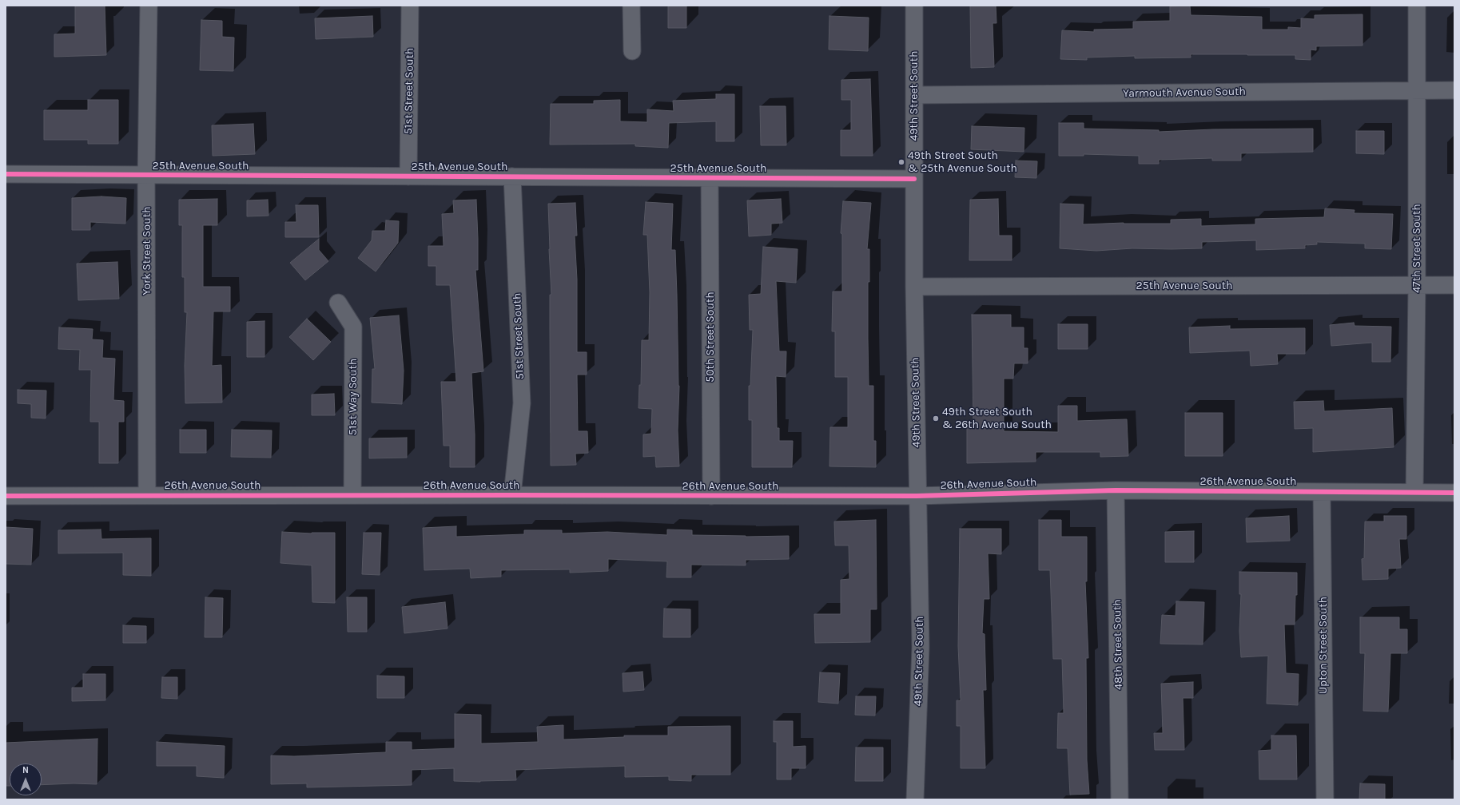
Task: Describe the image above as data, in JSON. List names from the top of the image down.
{
  "streets": {
    "street": [
      "51st Street South",
      "Yarmouth Avenue South",
      "49th Street South",
      "25th Avenue South",
      "47th Street South",
      "York Street South",
      "50th Street South",
      "51st Way South",
      "26th Avenue South",
      "48th Street South",
      "Upton Street South"
    ]
  },
  "crossings": [
    ["51st Street South", "25th Avenue South"],
    ["51st Street South", "26th Avenue South"],
    ["Yarmouth Avenue South", "49th Street South"],
    ["Yarmouth Avenue South", "47th Street South"],
    ["49th Street South", "25th Avenue South"],
    ["49th Street South", "26th Avenue South"],
    ["25th Avenue South", "47th Street South"],
    ["25th Avenue South", "York Street South"],
    ["25th Avenue South", "50th Street South"],
    ["47th Street South", "26th Avenue South"],
    ["York Street South", "26th Avenue South"],
    ["50th Street South", "26th Avenue South"],
    ["51st Way South", "26th Avenue South"],
    ["26th Avenue South", "48th Street South"],
    ["26th Avenue South", "Upton Street South"]
  ],
  "places": ["49th Street South & 25th Avenue South", "49th Street South & 26th Avenue South"],
  "north": "top"
}
